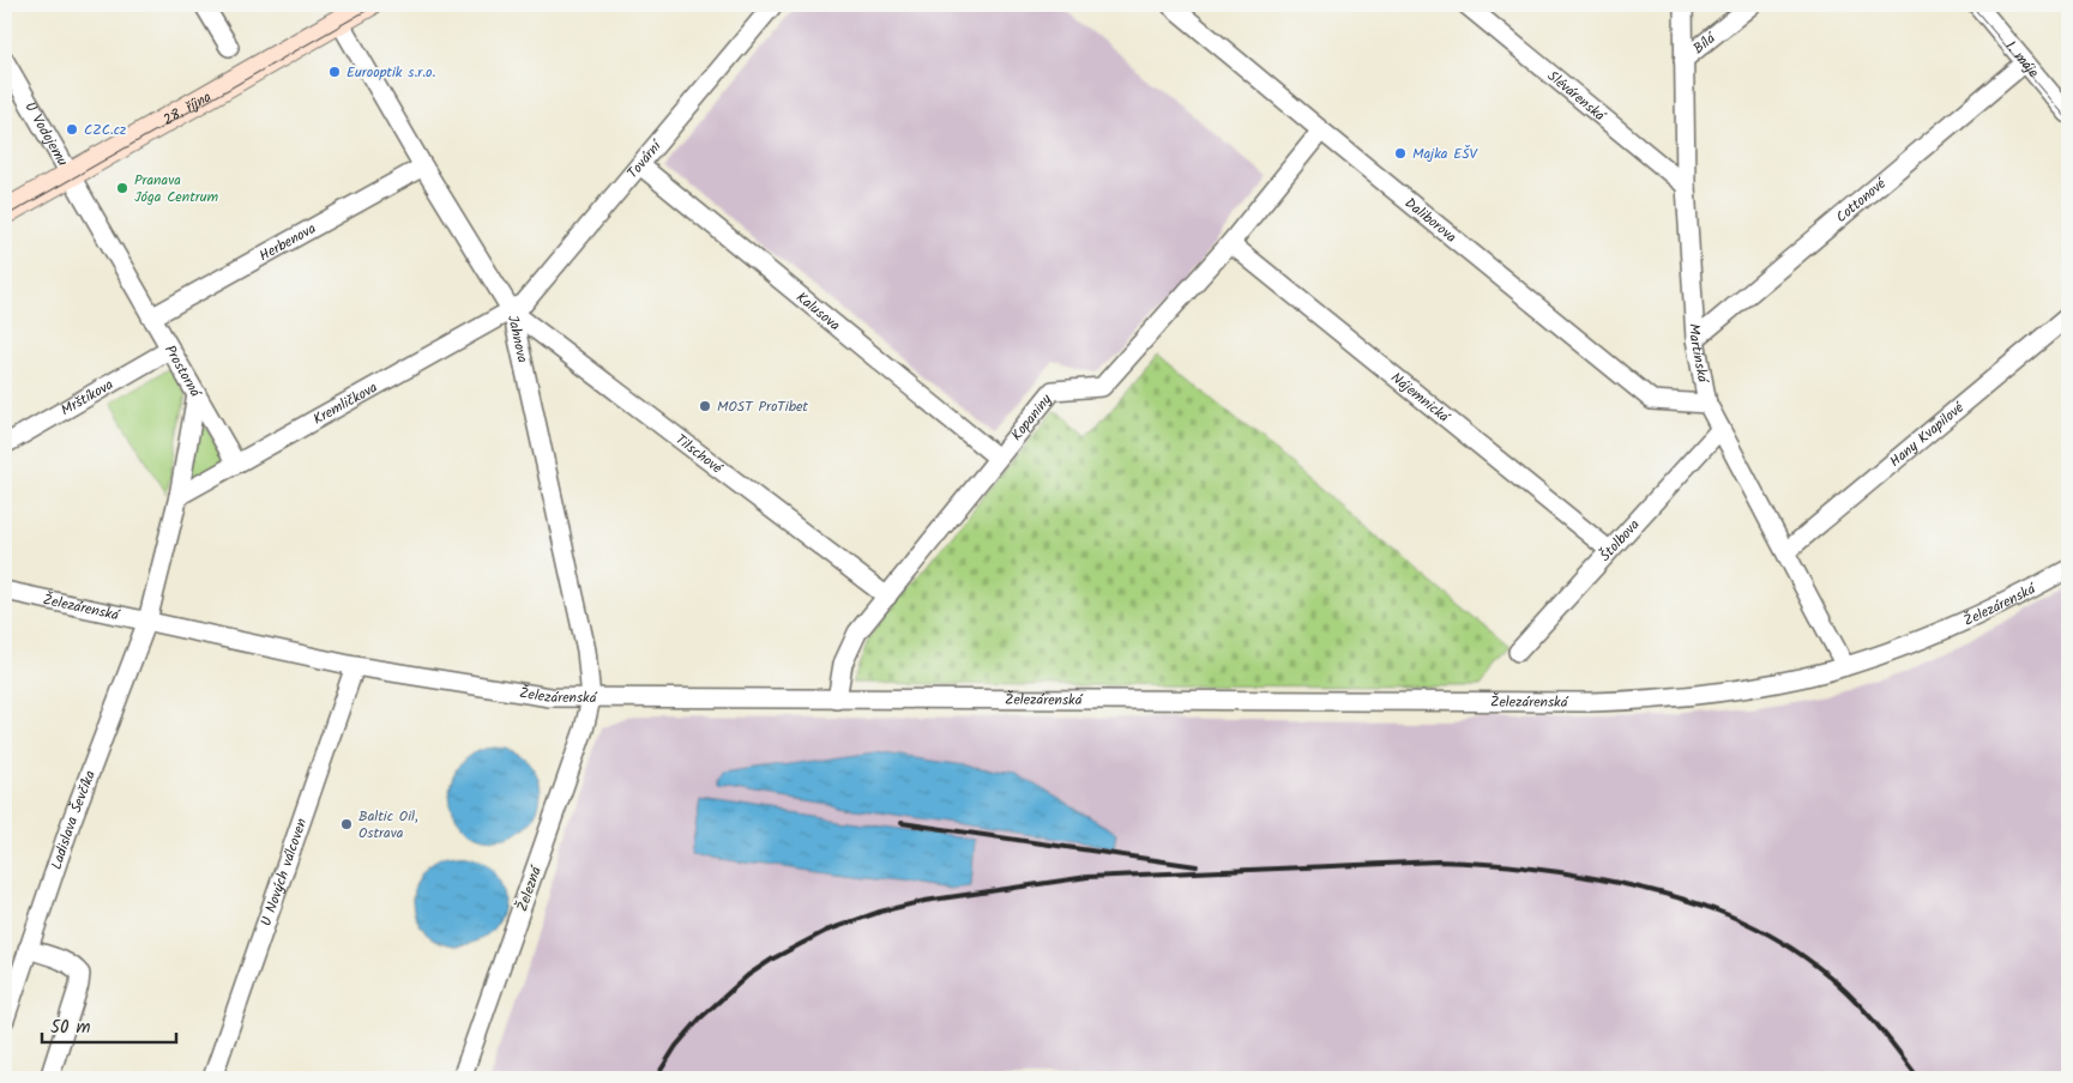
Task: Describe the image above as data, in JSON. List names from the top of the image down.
{
  "streets": {
    "main road": ["28. října"],
    "street": [
      "Bílá",
      "1. máje",
      "Slévárenská",
      "U Vodojemu",
      "Tovární",
      "Cottonové",
      "Daliborova",
      "Herbenova",
      "Kalusova",
      "Jahnova",
      "Martinská",
      "Prostorná",
      "Nájemnická",
      "Mrštíkova",
      "Kremličkova",
      "Kopaniny",
      "Hany Kvapilové",
      "Tilschové",
      "Štolbova",
      "Železárenská",
      "Ladislava Ševčíka",
      "U Nových válcoven",
      "Železná"
    ]
  },
  "crossings": [
    ["Bílá", "Martinská"],
    ["1. máje", "Cottonové"],
    ["Slévárenská", "Martinská"],
    ["28. října", "U Vodojemu"],
    ["28. října", "Jahnova"],
    ["28. října", "Prostorná"],
    ["U Vodojemu", "Prostorná"],
    ["Tovární", "Kalusova"],
    ["Tovární", "Jahnova"],
    ["Tovární", "Kremličkova"],
    ["Tovární", "Tilschové"],
    ["Cottonové", "Martinská"],
    ["Daliborova", "Martinská"],
    ["Daliborova", "Kopaniny"],
    ["Herbenova", "Jahnova"],
    ["Herbenova", "Prostorná"],
    ["Kalusova", "Kopaniny"],
    ["Jahnova", "Kremličkova"],
    ["Jahnova", "Tilschové"],
    ["Jahnova", "Železárenská"],
    ["Jahnova", "Železná"],
    ["Martinská", "Hany Kvapilové"],
    ["Martinská", "Štolbova"],
    ["Martinská", "Železárenská"],
    ["Prostorná", "Mrštíkova"],
    ["Prostorná", "Kremličkova"],
    ["Prostorná", "Železárenská"],
    ["Prostorná", "Ladislava Ševčíka"],
    ["Nájemnická", "Kopaniny"],
    ["Nájemnická", "Štolbova"],
    ["Kremličkova", "Tilschové"],
    ["Kopaniny", "Tilschové"],
    ["Kopaniny", "Železárenská"],
    ["Železárenská", "Ladislava Ševčíka"],
    ["Železárenská", "U Nových válcoven"],
    ["Železárenská", "Železná"]
  ],
  "places": [
    "Eurooptik s.r.o.",
    "CZC.cz",
    "Majka EŠV",
    "Pranava Jóga Centrum",
    "MOST ProTibet",
    "Baltic Oil, Ostrava"
  ],
  "scale_bar": "50 m"
}
